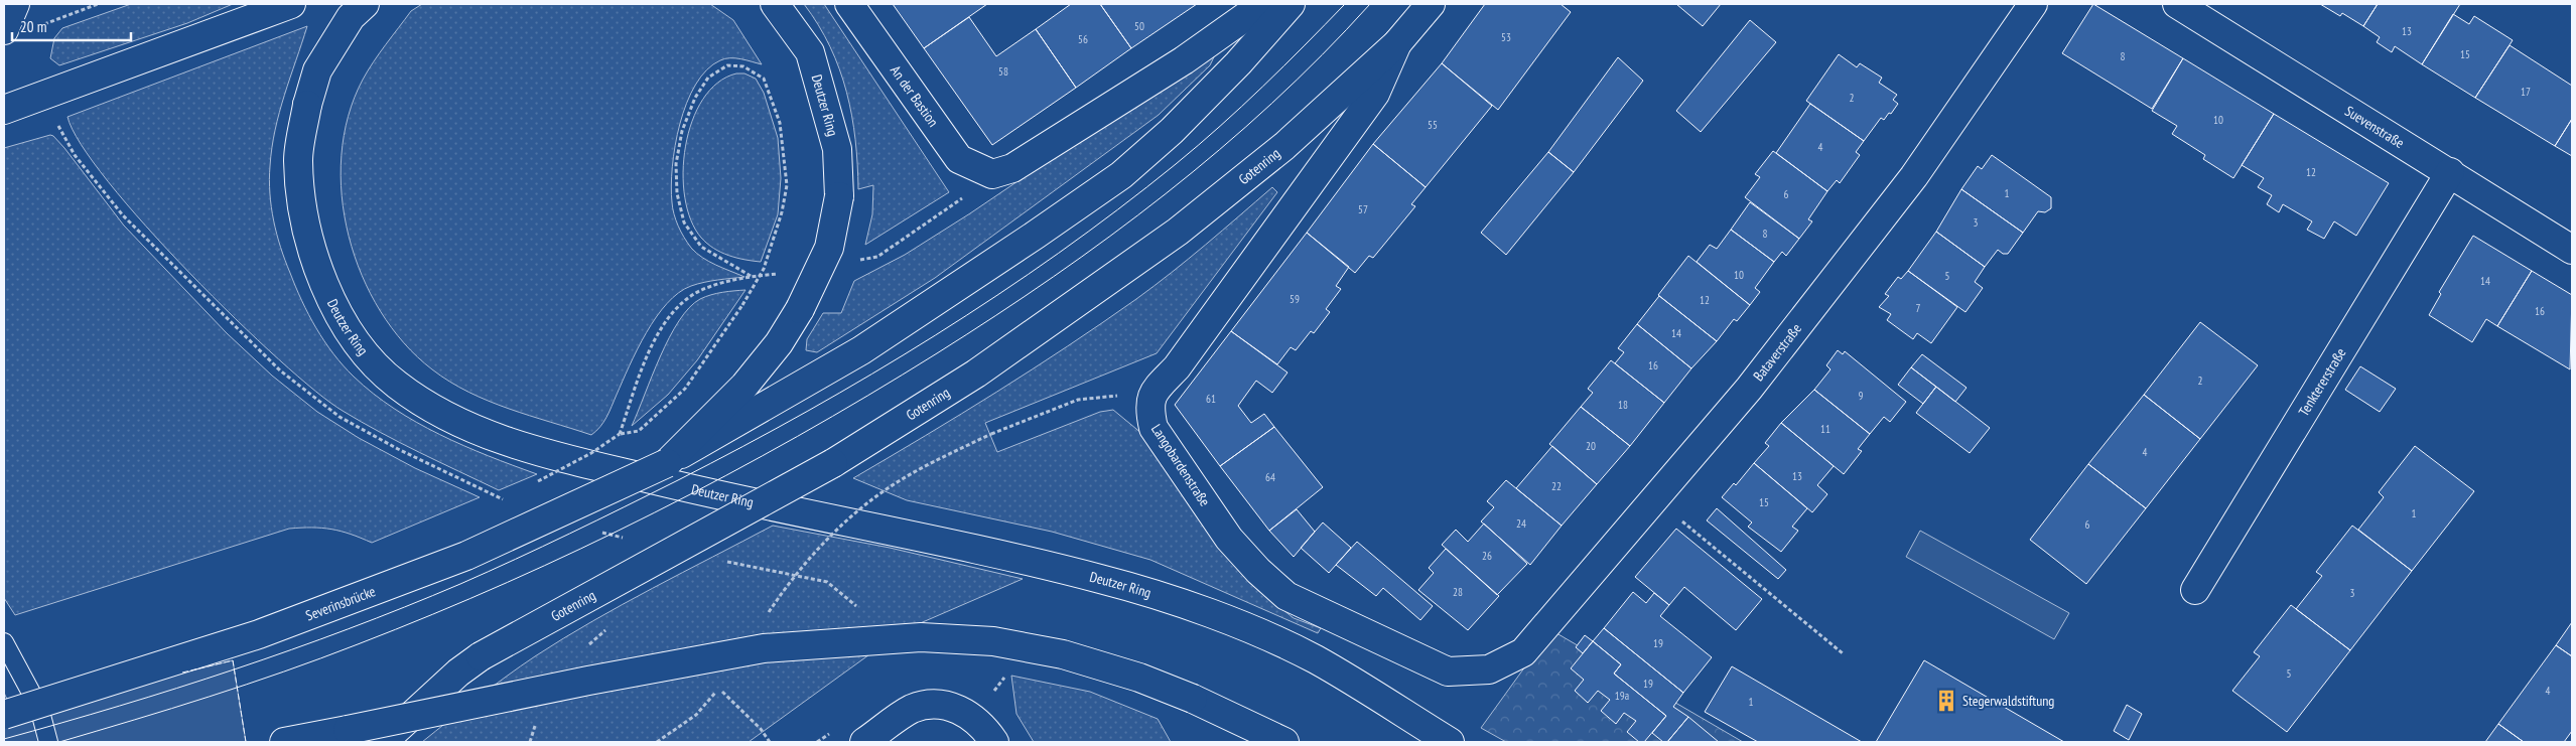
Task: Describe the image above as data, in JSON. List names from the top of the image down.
{
  "streets": {
    "main road": [
      "An der Bastion",
      "Deutzer Ring",
      "Suevenstraße",
      "Gotenring",
      "Bataverstraße",
      "Tenktererstraße",
      "Langobardenstraße",
      "Severinsbrücke"
    ]
  },
  "crossings": [
    ["Deutzer Ring", "Severinsbrücke"],
    ["Suevenstraße", "Tenktererstraße"],
    ["Bataverstraße", "Langobardenstraße"]
  ],
  "places": {
    "building": ["Stegerwaldstiftung"]
  },
  "house_numbers": [
    "50",
    "13",
    "53",
    "56",
    "15",
    "8",
    "58",
    "17",
    "2",
    "10",
    "55",
    "4",
    "12",
    "1",
    "6",
    "57",
    "3",
    "8",
    "10",
    "5",
    "14",
    "59",
    "12",
    "7",
    "16",
    "14",
    "16",
    "2",
    "9",
    "61",
    "18",
    "11",
    "20",
    "4",
    "13",
    "64",
    "22",
    "15",
    "1",
    "24",
    "6",
    "26",
    "28",
    "3",
    "19",
    "5",
    "19",
    "4",
    "19a",
    "1"
  ],
  "scale_bar": "20 m"
}
